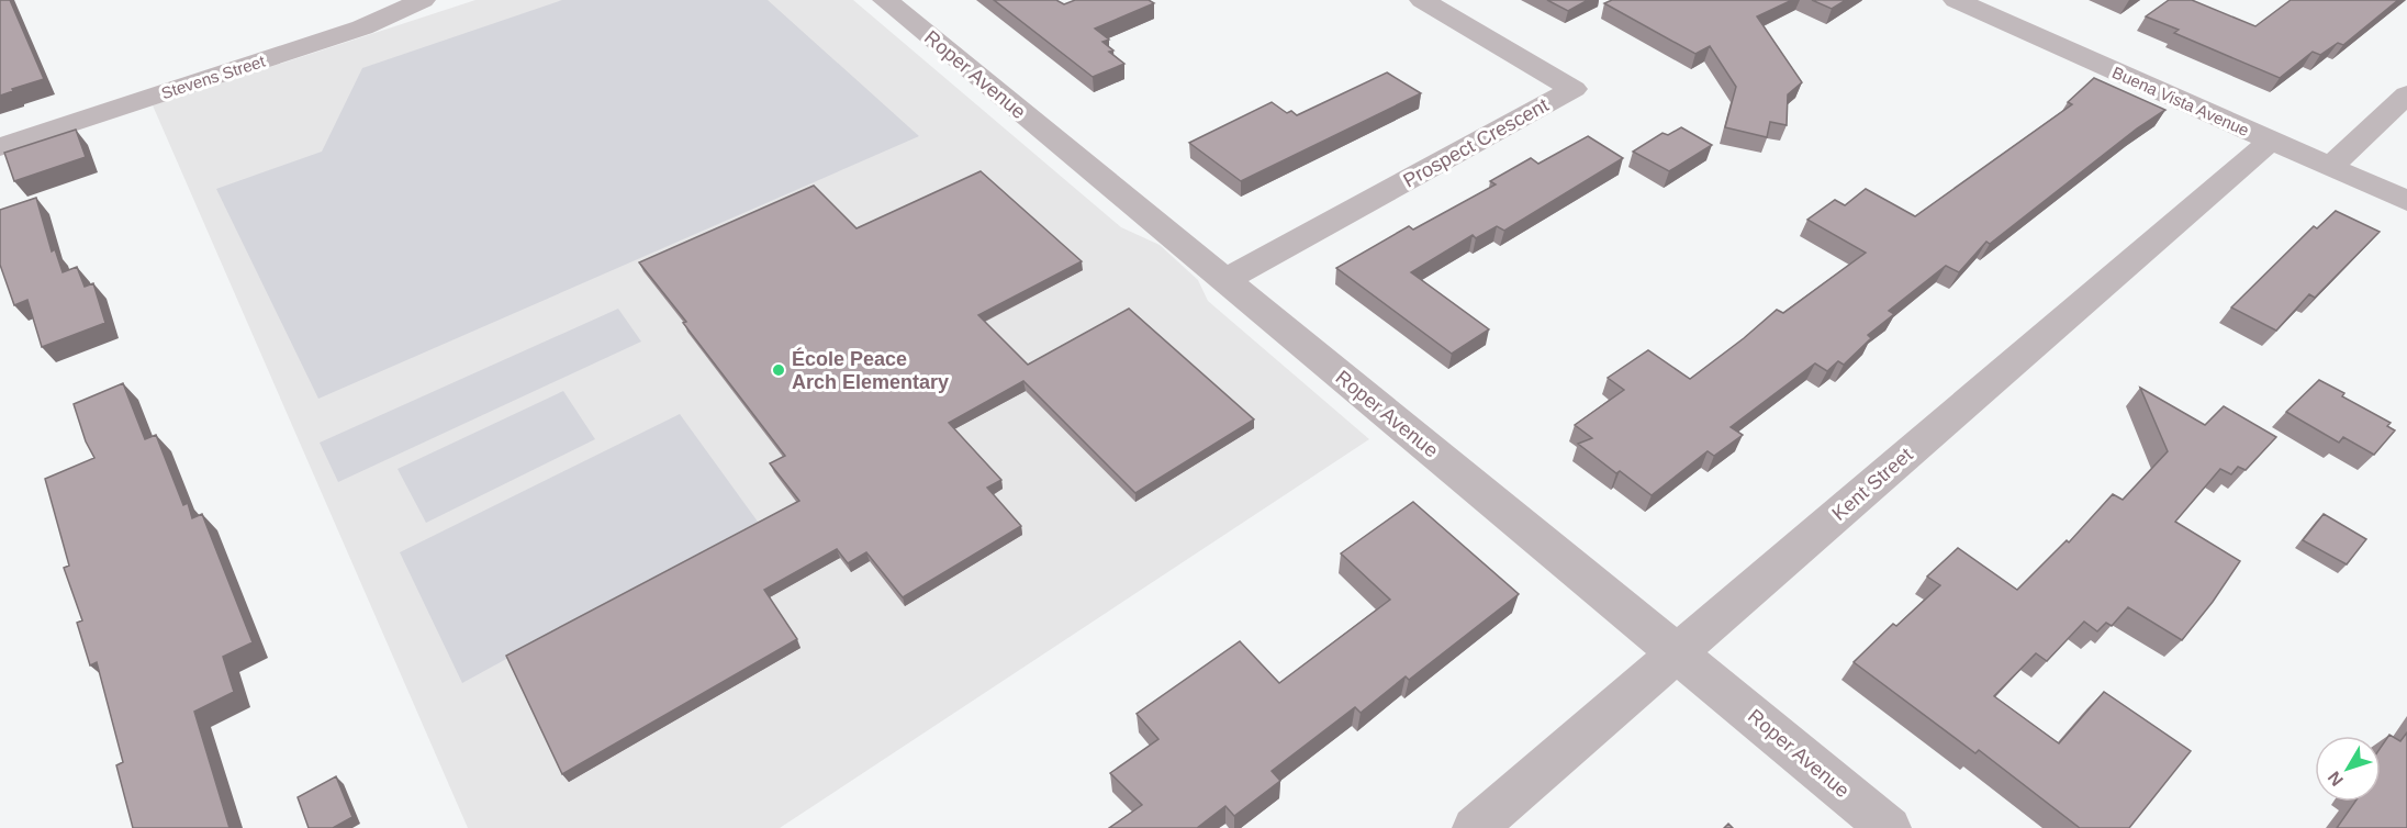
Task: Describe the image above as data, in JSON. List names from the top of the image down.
{
  "streets": {
    "street": [
      "Roper Avenue",
      "Stevens Street",
      "Buena Vista Avenue",
      "Prospect Crescent",
      "Kent Street"
    ]
  },
  "crossings": [
    ["Roper Avenue", "Prospect Crescent"],
    ["Roper Avenue", "Kent Street"],
    ["Buena Vista Avenue", "Kent Street"]
  ],
  "places": ["École Peace Arch Elementary"],
  "north": "bottom left"
}
